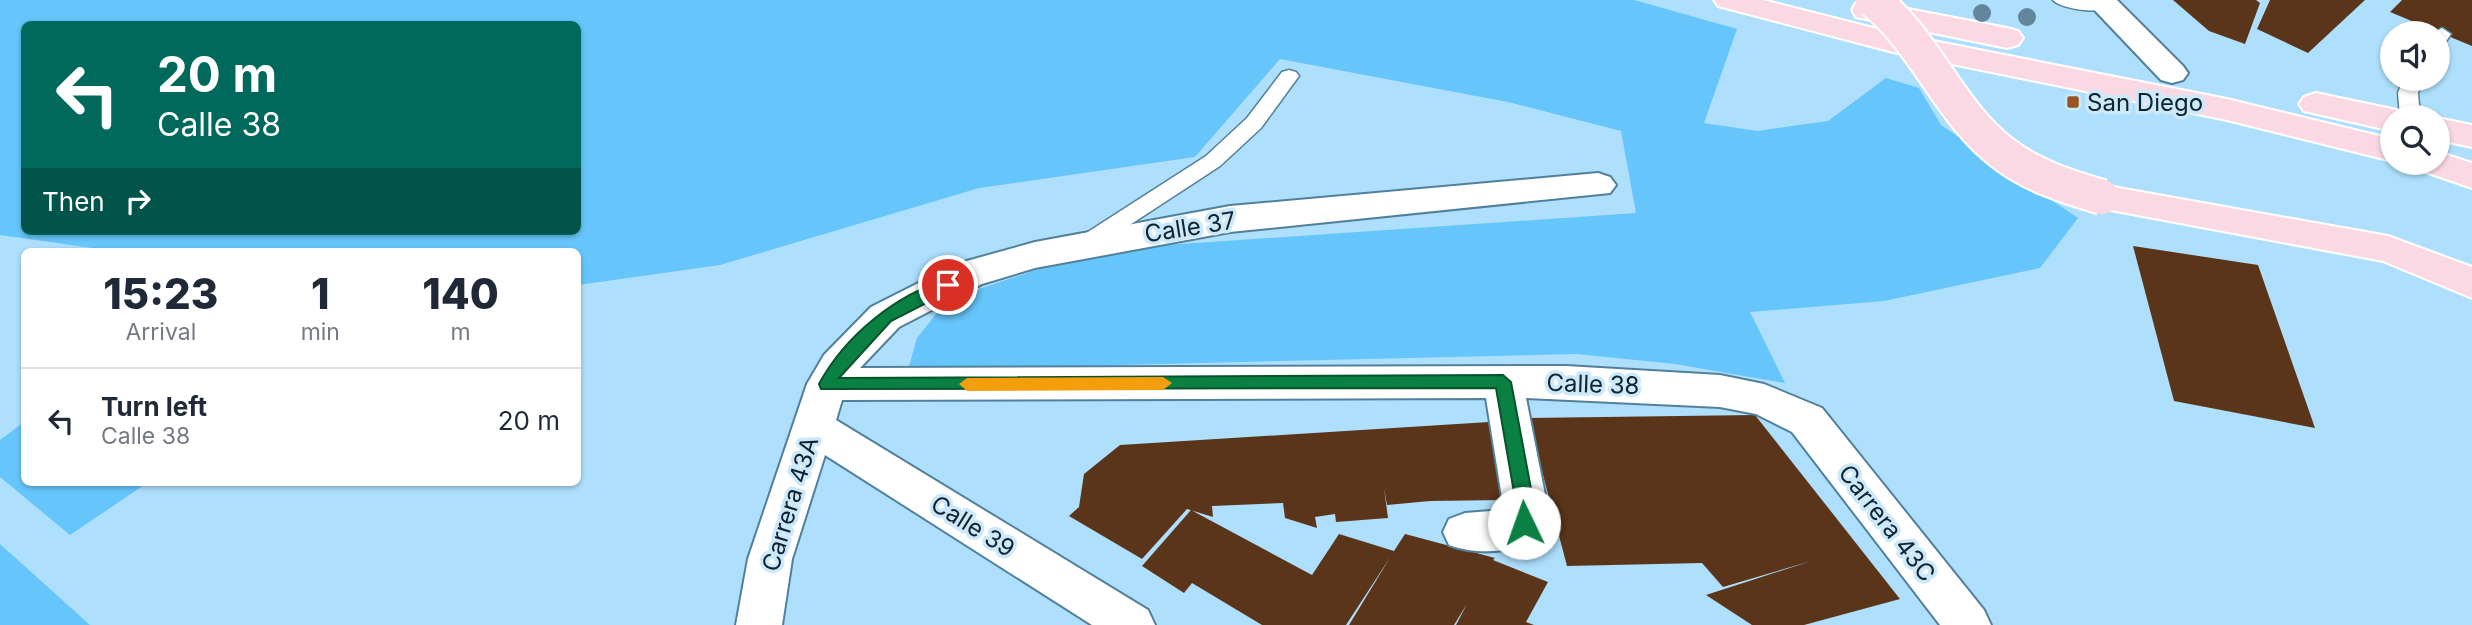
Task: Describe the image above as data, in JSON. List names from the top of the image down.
{
  "streets": {
    "street": [
      "Calle 37",
      "Calle 38",
      "Carrera 43A",
      "Carrera 43C",
      "Calle 39"
    ]
  },
  "crossings": [
    ["Calle 37", "Calle 38"],
    ["Calle 37", "Carrera 43A"],
    ["Calle 38", "Carrera 43A"],
    ["Calle 38", "Carrera 43C"],
    ["Carrera 43A", "Calle 39"]
  ],
  "places": {
    "transit": ["San Diego"]
  },
  "page": {
    "turn": ["20 m", "Calle 38"],
    "then": "Then",
    "eta": [
      "15:23",
      "Arrival",
      "1",
      "min",
      "140",
      "m"
    ],
    "list": [
      {
        "name": "Turn left",
        "note": "Calle 38",
        "value": "20 m"
      }
    ]
  }
}
